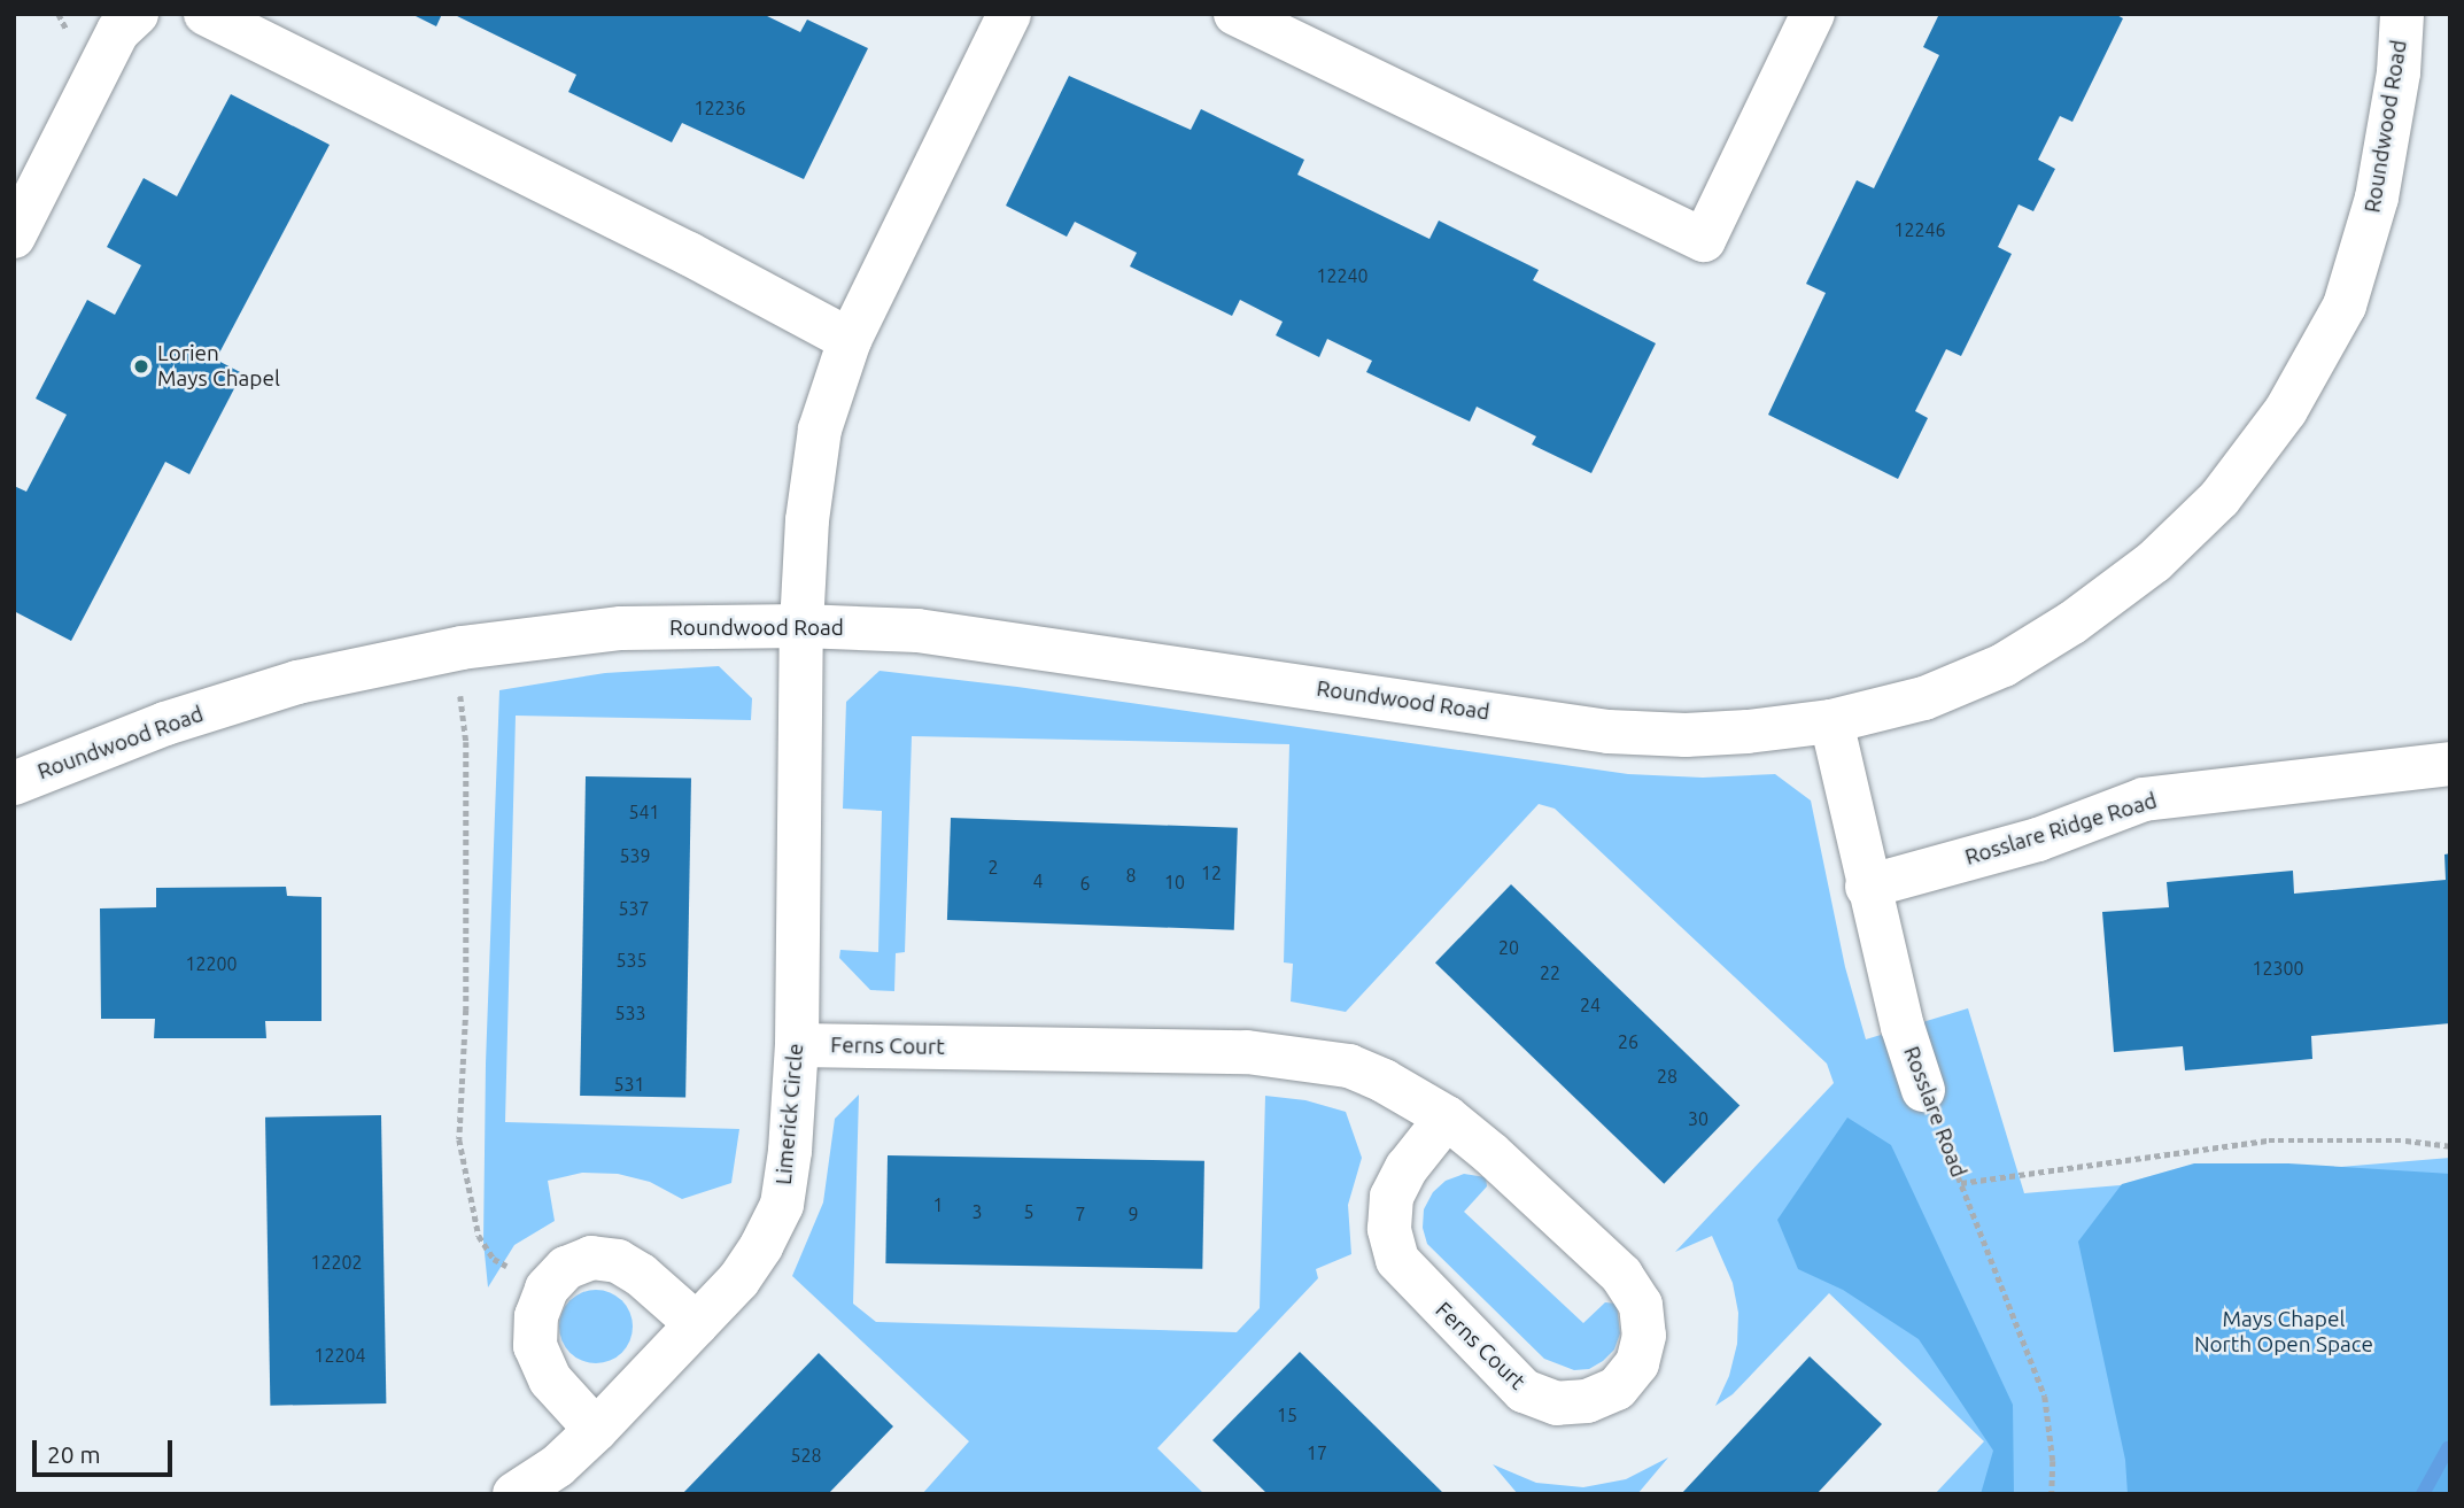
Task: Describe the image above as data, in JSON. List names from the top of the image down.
{
  "streets": {
    "street": [
      "Roundwood Road",
      "Rosslare Ridge Road",
      "Ferns Court",
      "Rosslare Road",
      "Limerick Circle"
    ]
  },
  "crossings": [
    ["Roundwood Road", "Rosslare Road"],
    ["Roundwood Road", "Limerick Circle"],
    ["Rosslare Ridge Road", "Rosslare Road"],
    ["Ferns Court", "Limerick Circle"]
  ],
  "parks": ["Mays Chapel North Open Space"],
  "places": ["Lorien Mays Chapel"],
  "house_numbers": [
    "12236",
    "12246",
    "12240",
    "541",
    "539",
    "2",
    "12",
    "8",
    "4",
    "10",
    "6",
    "537",
    "20",
    "535",
    "12200",
    "12300",
    "22",
    "24",
    "533",
    "26",
    "28",
    "531",
    "30",
    "1",
    "3",
    "5",
    "7",
    "9",
    "12202",
    "12204",
    "15",
    "17",
    "528"
  ],
  "scale_bar": "20 m"
}
